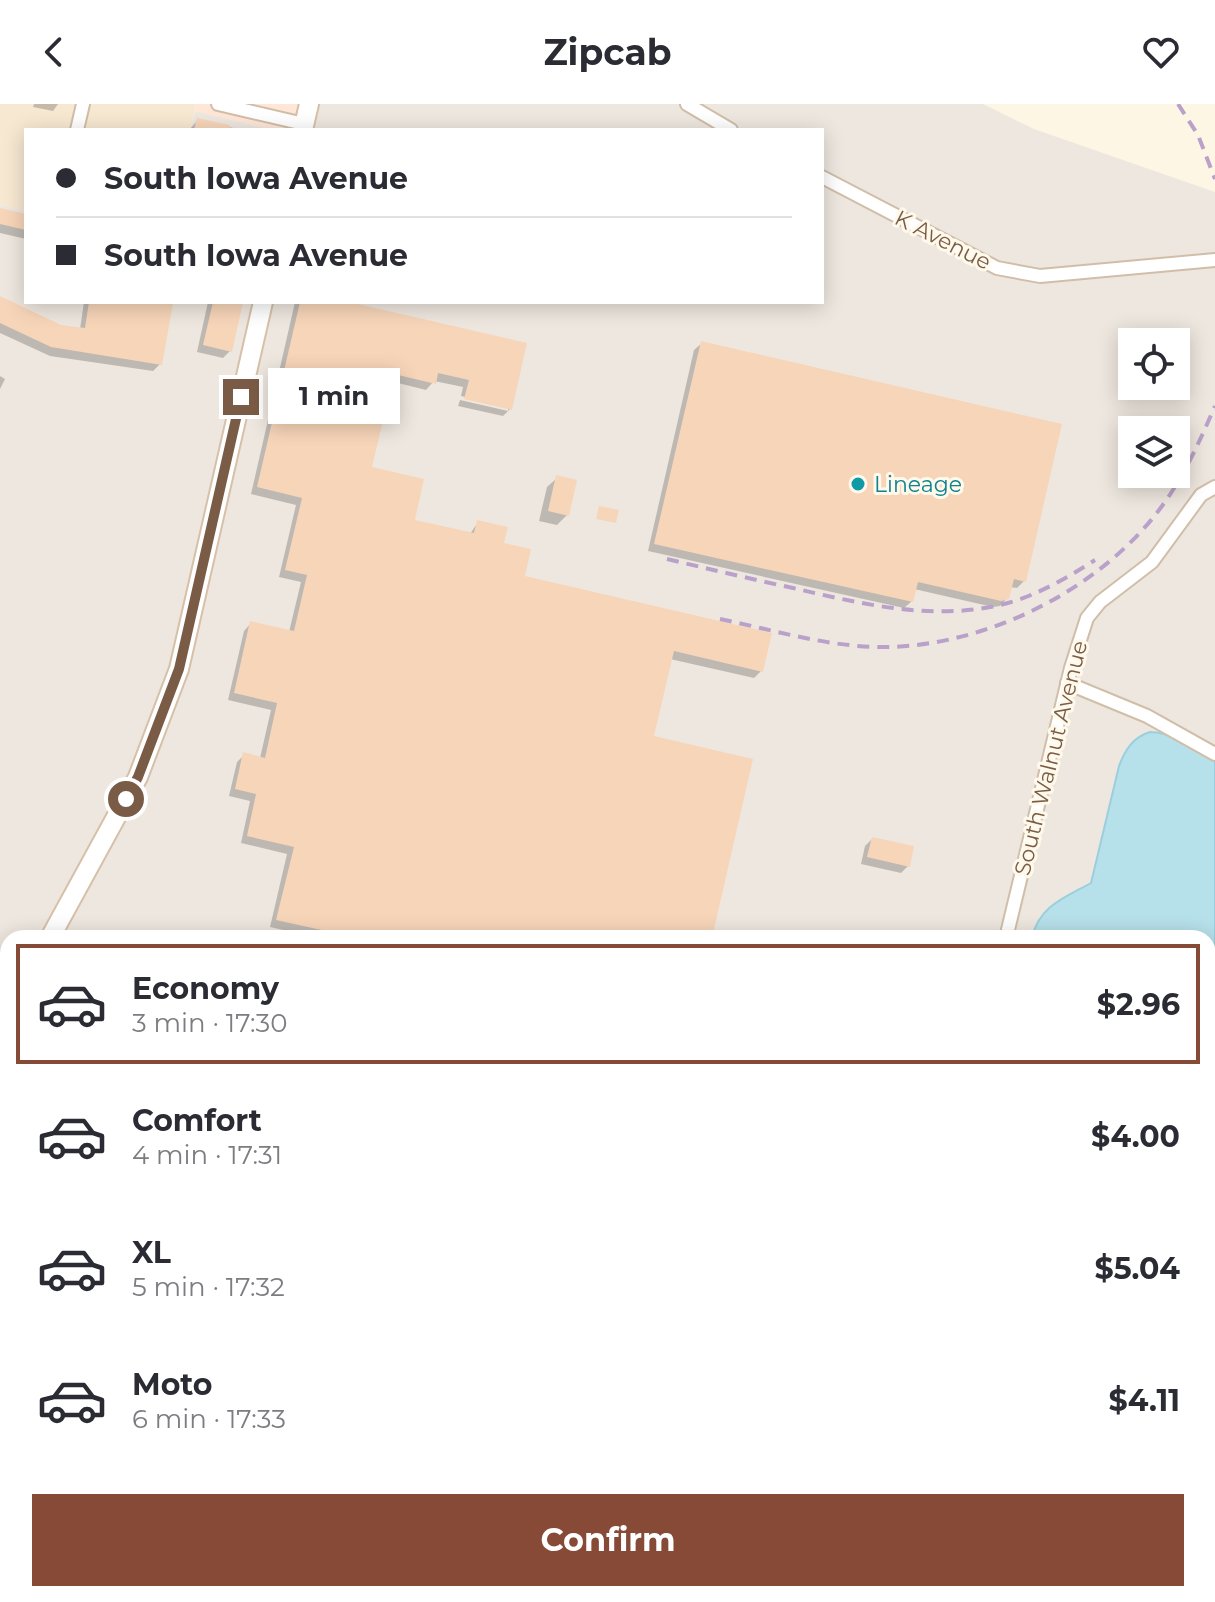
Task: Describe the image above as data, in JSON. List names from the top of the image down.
{
  "streets": {
    "street": ["K Avenue", "South Walnut Avenue"]
  },
  "places": ["Lineage"],
  "page": {
    "header": "Zipcab",
    "banner": ["South Iowa Avenue", "South Iowa Avenue"],
    "bubble": "1 min",
    "list": [
      {
        "name": "Economy",
        "note": "3 min · 17:30",
        "value": "$2.96"
      },
      {
        "name": "Comfort",
        "note": "4 min · 17:31",
        "value": "$4.00"
      },
      {
        "name": "XL",
        "note": "5 min · 17:32",
        "value": "$5.04"
      },
      {
        "name": "Moto",
        "note": "6 min · 17:33",
        "value": "$4.11"
      }
    ],
    "buttons": "Confirm"
  }
}
